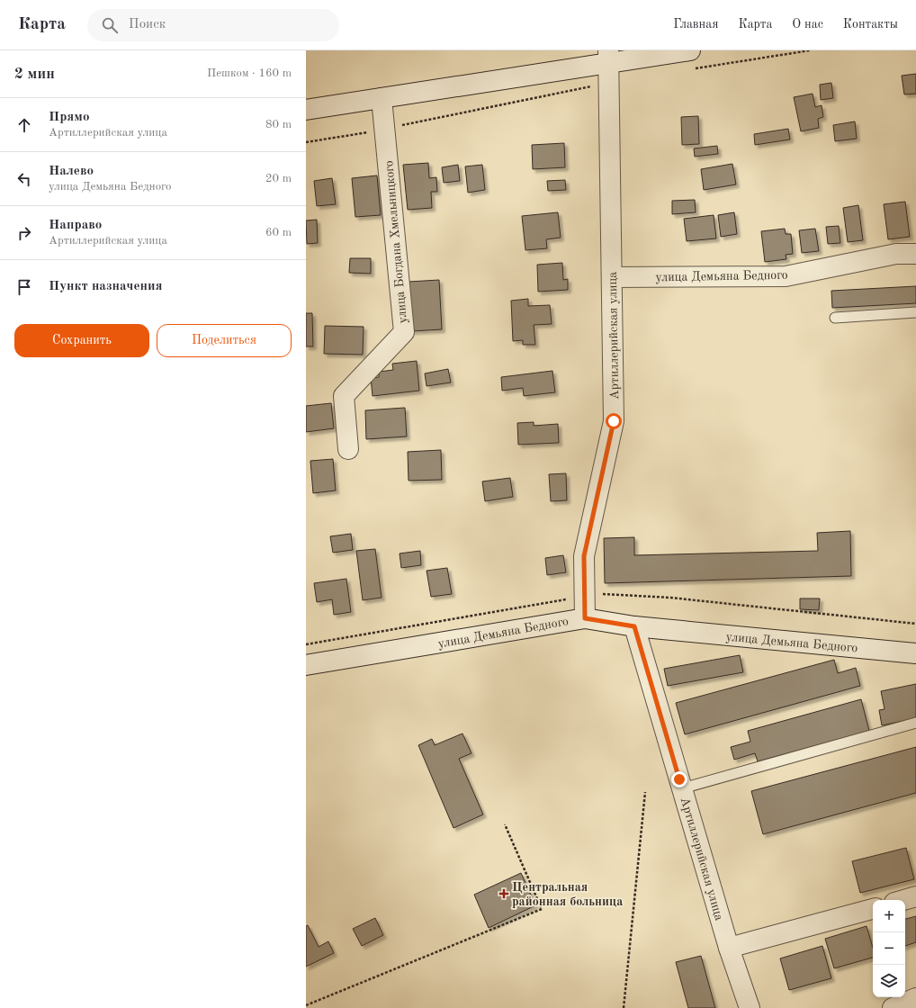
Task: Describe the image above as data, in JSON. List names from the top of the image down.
{
  "streets": {
    "street": ["улица Богдана Хмельницкого", "улица Демьяна Бедного", "Артиллерийская улица"]
  },
  "crossings": [
    ["улица Демьяна Бедного", "Артиллерийская улица"]
  ],
  "places": {
    "health": ["Центральная районная больница"]
  },
  "page": {
    "header": "Карта",
    "search": "Поиск",
    "nav": [
      "Главная",
      "Карта",
      "О нас",
      "Контакты"
    ],
    "heading": ["2 мин", "Пешком · 160 m"],
    "list": [
      ["Прямо", "Артиллерийская улица", "80 m"],
      ["Налево", "улица Демьяна Бедного", "20 m"],
      ["Направо", "Артиллерийская улица", "60 m"],
      "Пункт назначения"
    ],
    "buttons": ["Сохранить", "Поделиться"],
    "map_buttons": ["+", "−"]
  }
}
